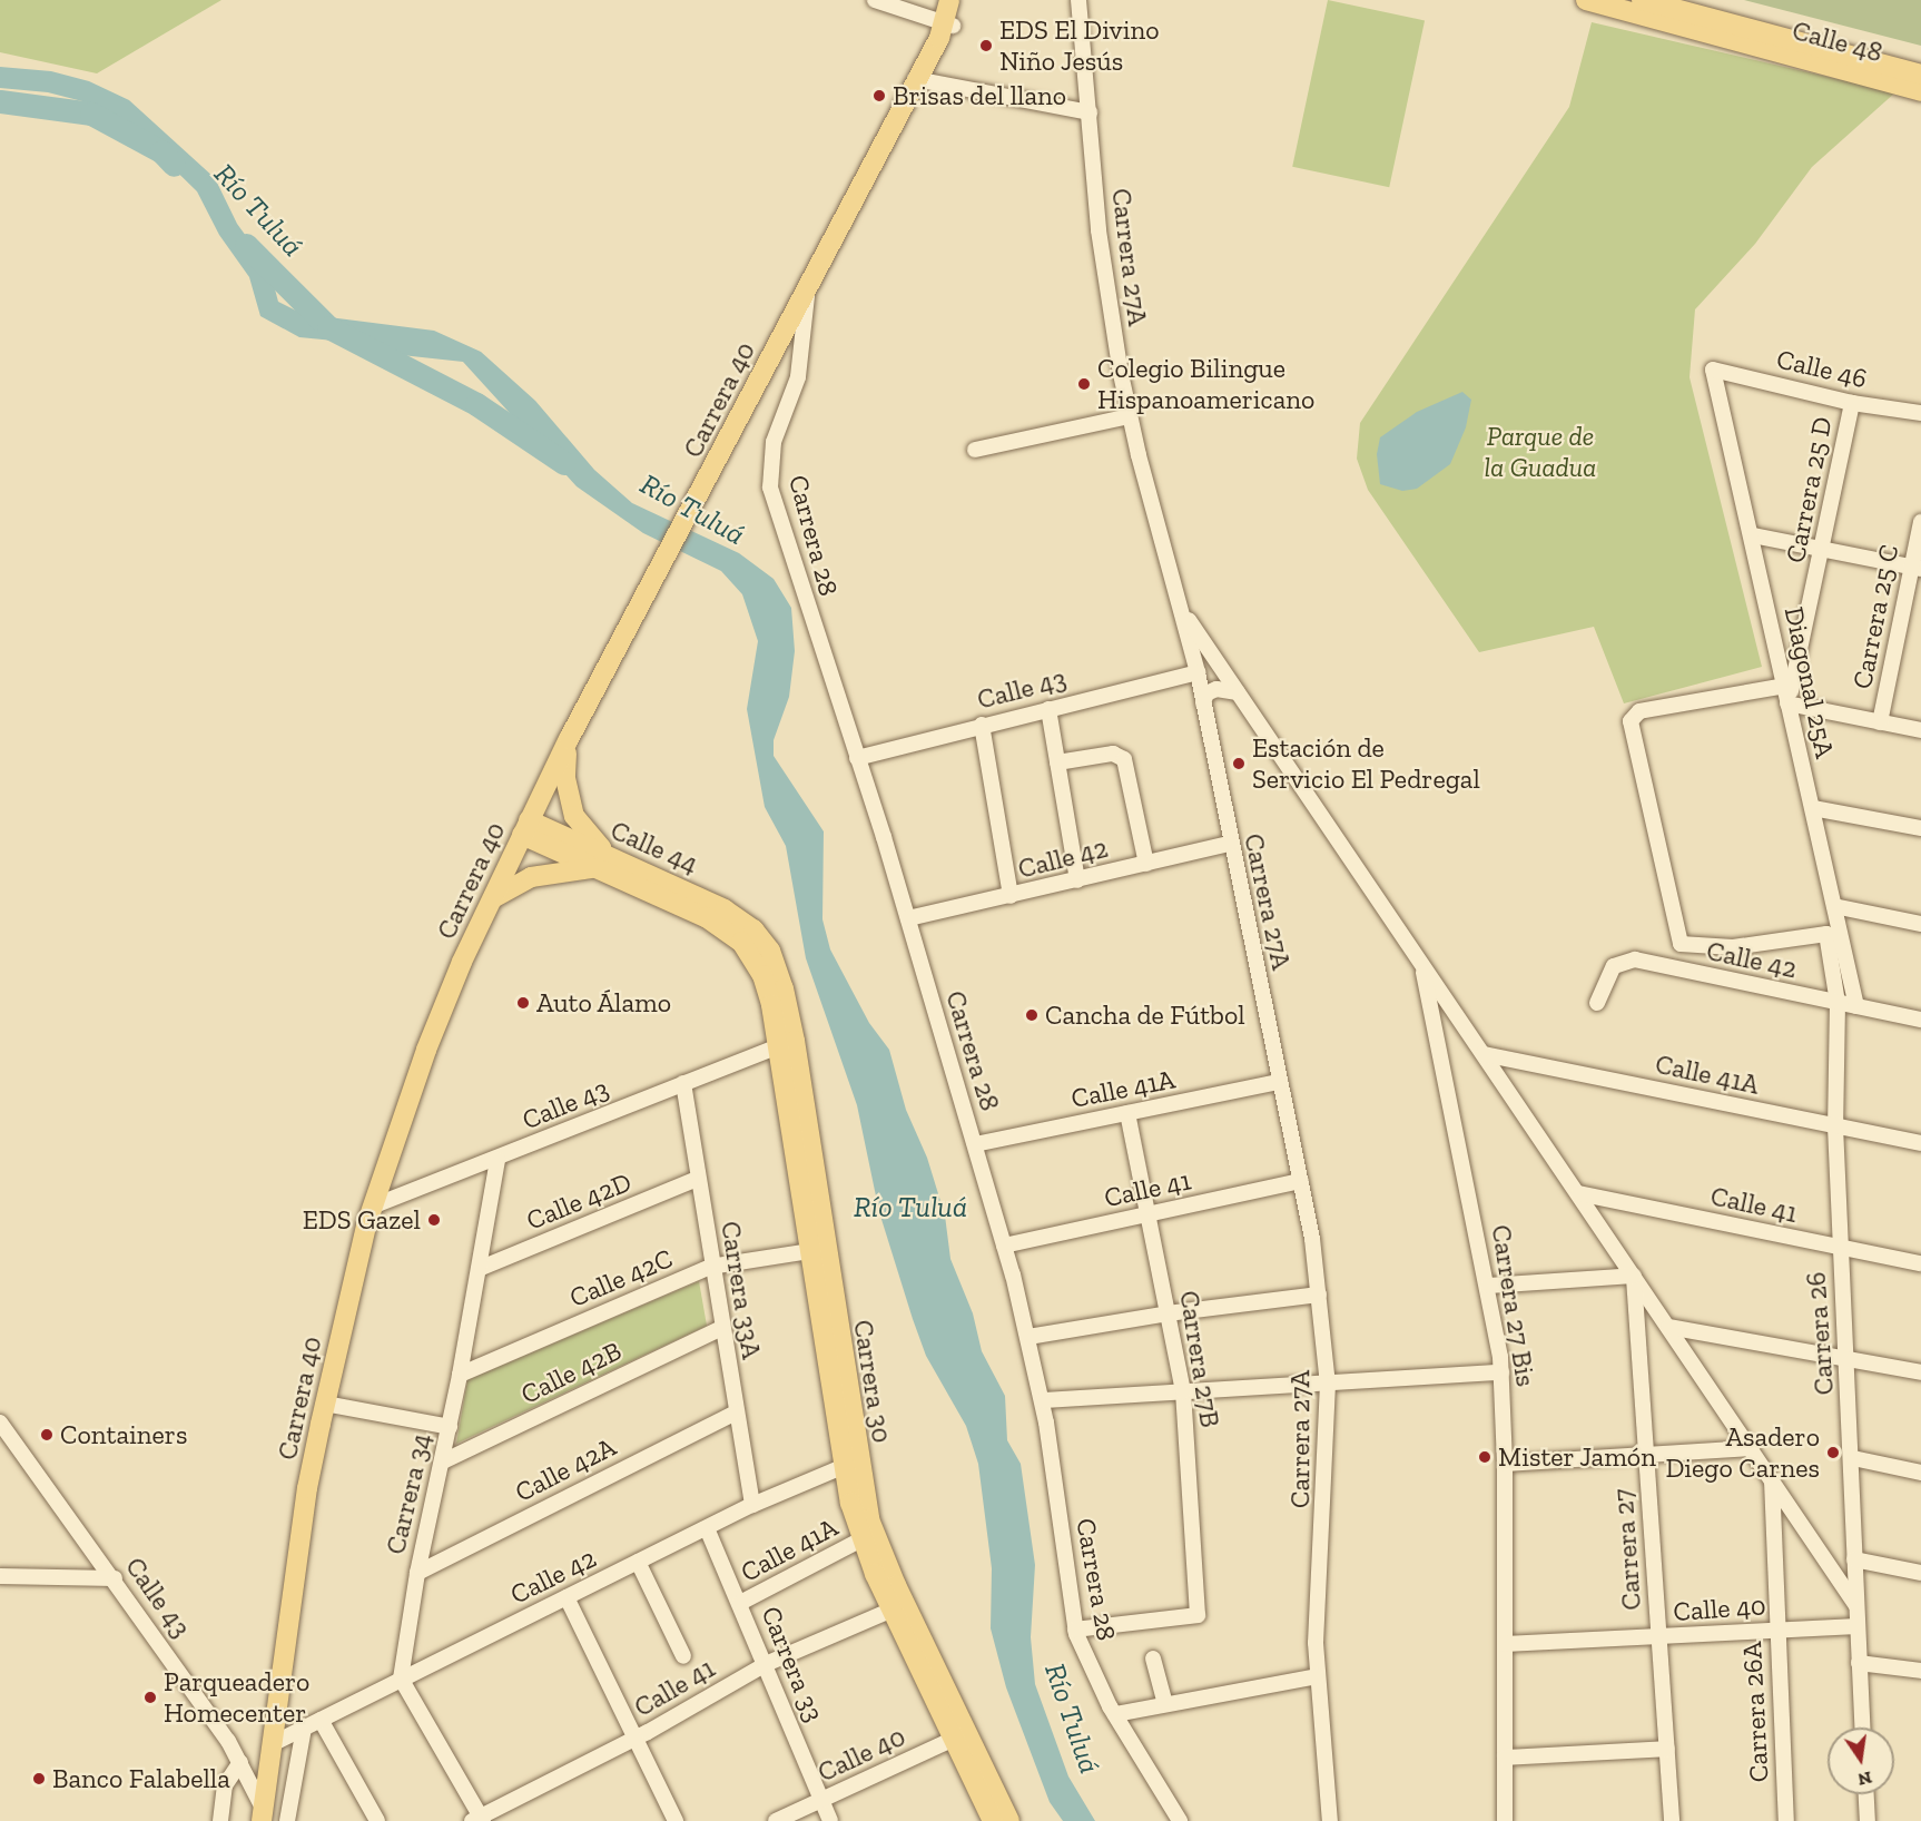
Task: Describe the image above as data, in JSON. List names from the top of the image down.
{
  "streets": {
    "main road": [
      "Calle 48",
      "Carrera 40",
      "Calle 44",
      "Carrera 30"
    ],
    "street": [
      "Carrera 27A",
      "Calle 46",
      "Carrera 25 D",
      "Carrera 28",
      "Carrera 25 C",
      "Diagonal 25A",
      "Calle 43",
      "Calle 42",
      "Calle 41A",
      "Calle 41",
      "Calle 42D",
      "Calle 42C",
      "Carrera 33A",
      "Carrera 27 Bis",
      "Carrera 26",
      "Carrera 27B",
      "Calle 42B",
      "Calle 42A",
      "Carrera 34",
      "Carrera 27",
      "Calle 40",
      "Carrera 33",
      "Carrera 26A"
    ]
  },
  "crossings": [
    ["Carrera 27A", "Calle 43"],
    ["Carrera 27A", "Calle 42"],
    ["Carrera 27A", "Calle 41A"],
    ["Carrera 27A", "Calle 41"],
    ["Calle 46", "Carrera 25 D"],
    ["Calle 46", "Diagonal 25A"],
    ["Carrera 40", "Carrera 28"],
    ["Carrera 40", "Calle 43"],
    ["Carrera 40", "Calle 44"],
    ["Carrera 40", "Calle 42"],
    ["Carrera 25 D", "Diagonal 25A"],
    ["Carrera 25 D", "Carrera 26"],
    ["Carrera 28", "Calle 43"],
    ["Carrera 28", "Calle 42"],
    ["Carrera 28", "Calle 41A"],
    ["Carrera 28", "Calle 41"],
    ["Carrera 28", "Carrera 27B"],
    ["Diagonal 25A", "Calle 42"],
    ["Diagonal 25A", "Carrera 26"],
    ["Calle 43", "Carrera 33A"],
    ["Calle 43", "Carrera 30"],
    ["Calle 43", "Carrera 34"],
    ["Calle 44", "Carrera 30"],
    ["Calle 42", "Carrera 33A"],
    ["Calle 42", "Carrera 26"],
    ["Calle 42", "Carrera 30"],
    ["Calle 42", "Carrera 34"],
    ["Calle 42", "Carrera 33"],
    ["Calle 41A", "Carrera 26"],
    ["Calle 41A", "Carrera 27B"],
    ["Calle 41A", "Carrera 30"],
    ["Calle 41A", "Carrera 33"],
    ["Calle 41", "Carrera 26"],
    ["Calle 41", "Carrera 27B"],
    ["Calle 41", "Carrera 30"],
    ["Calle 41", "Carrera 33"],
    ["Calle 42D", "Carrera 33A"],
    ["Calle 42D", "Carrera 34"],
    ["Calle 42C", "Carrera 33A"],
    ["Calle 42C", "Carrera 30"],
    ["Calle 42C", "Carrera 34"],
    ["Carrera 33A", "Calle 42B"],
    ["Carrera 33A", "Calle 42A"],
    ["Carrera 27 Bis", "Calle 40"],
    ["Carrera 26", "Calle 40"],
    ["Calle 42B", "Carrera 34"],
    ["Carrera 30", "Calle 40"],
    ["Calle 42A", "Carrera 34"],
    ["Carrera 27", "Calle 40"],
    ["Calle 40", "Carrera 33"],
    ["Calle 40", "Carrera 26A"]
  ],
  "water": ["Río Tuluá"],
  "parks": ["Parque de la Guadua"],
  "places": [
    "EDS El Divino Niño Jesús",
    "Brisas del llano",
    "Colegio Bilingue Hispanoamericano",
    "Estación de Servicio El Pedregal",
    "Auto Álamo",
    "Cancha de Fútbol",
    "EDS Gazel",
    "Containers",
    "Asadero Diego Carnes",
    "Mister Jamón",
    "Parqueadero Homecenter",
    "Banco Falabella"
  ],
  "north": "bottom"
}
